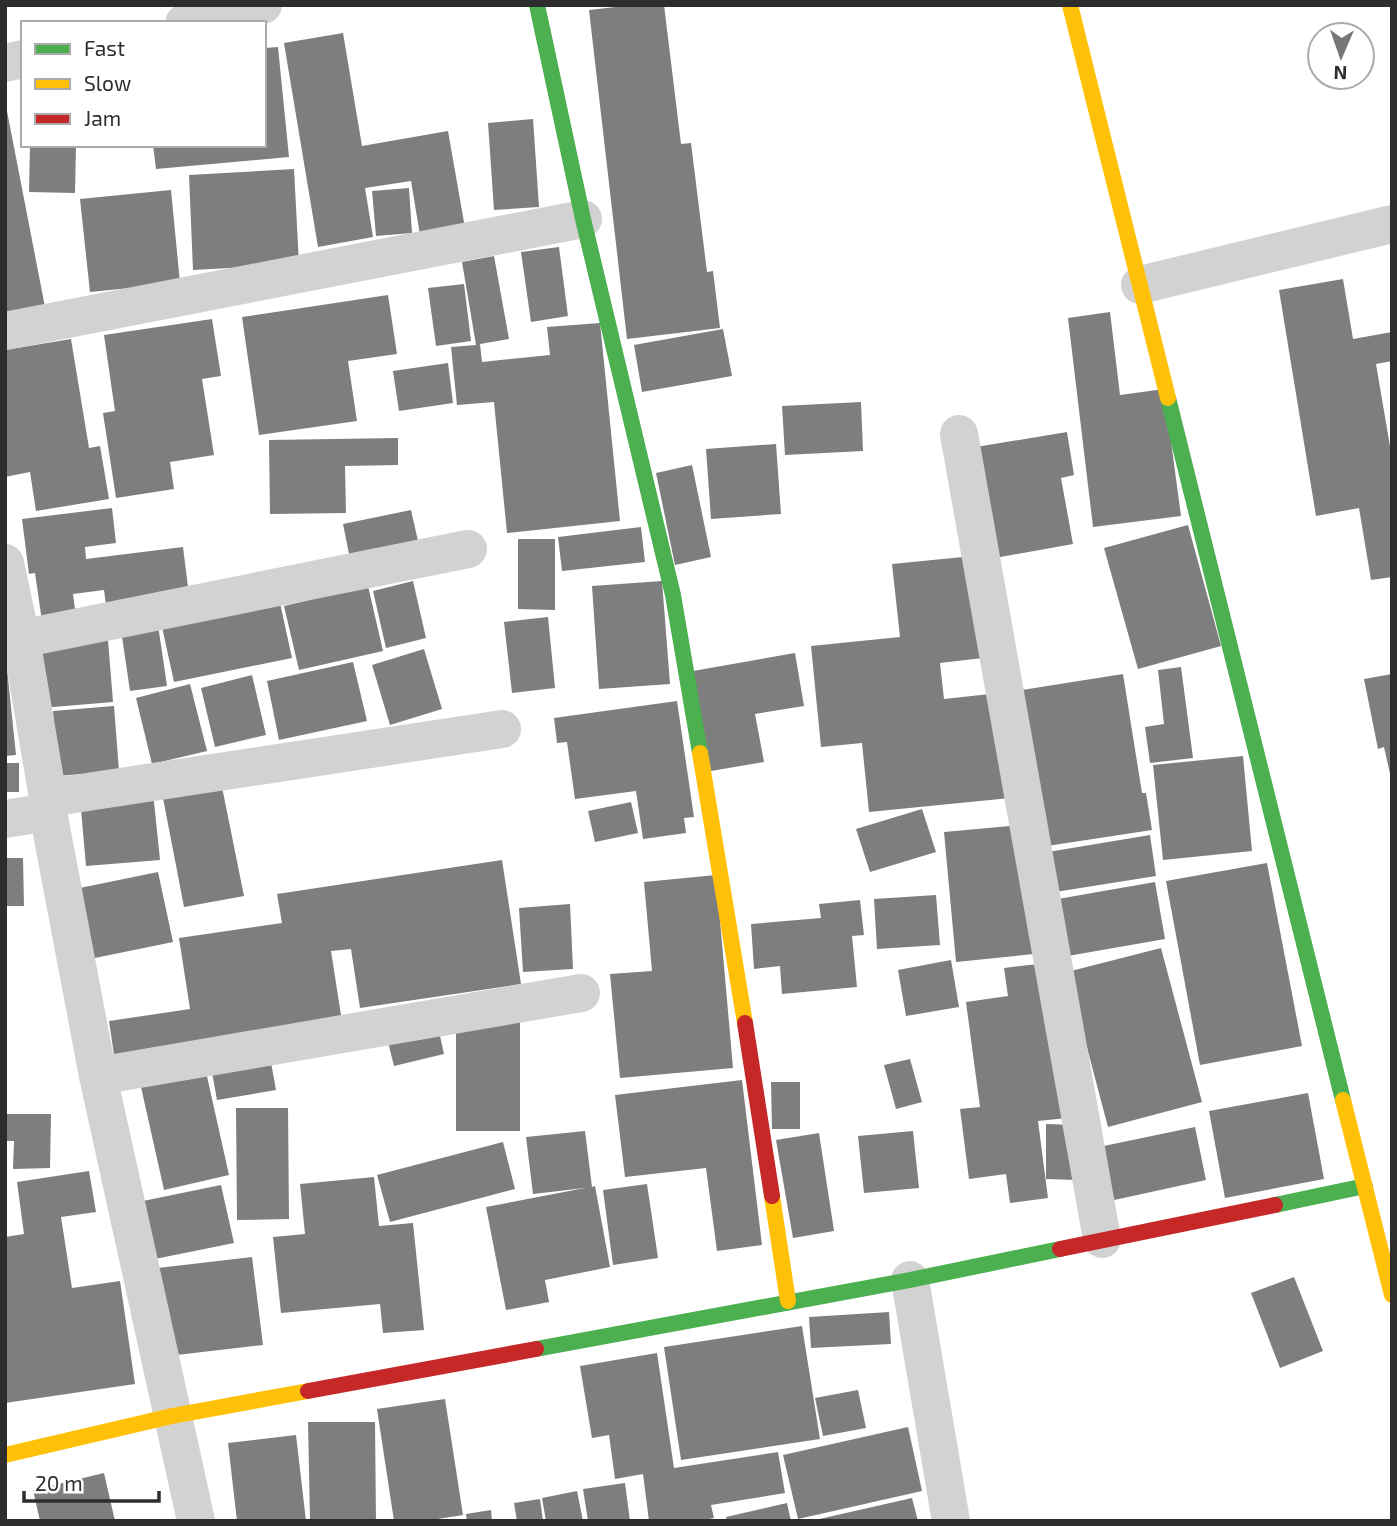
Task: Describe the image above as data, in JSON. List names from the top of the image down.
{
  "legend": ["Fast", "Slow", "Jam"],
  "scale_bar": "20 m",
  "north": "bottom"
}
